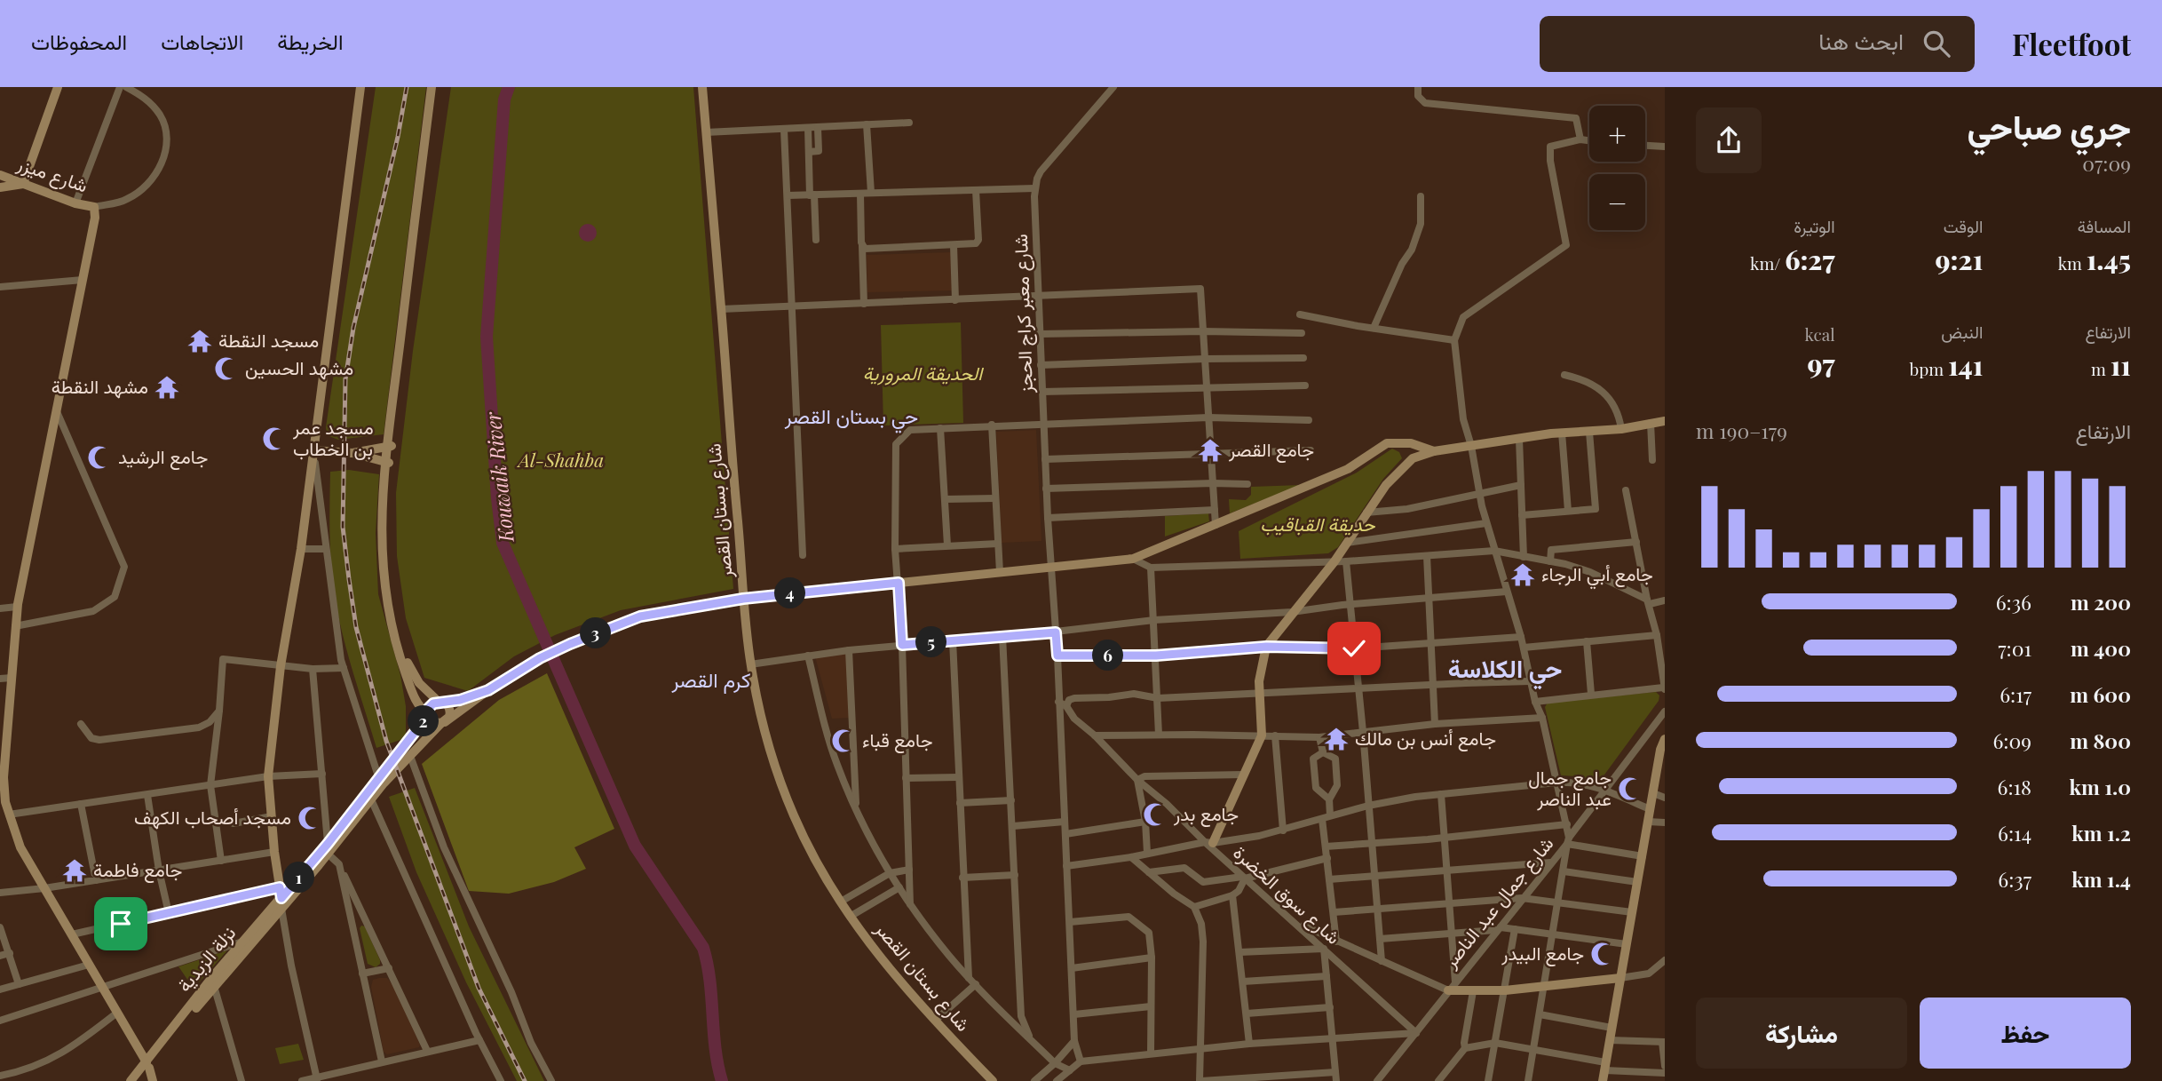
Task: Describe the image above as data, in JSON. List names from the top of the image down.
{
  "streets": {
    "main road": ["شارع ميزر", "شارع بستان القصر", "نزلة الزبدية"],
    "street": ["شارع معبر كراج الحجز", "شارع سوق الخضرة", "شارع جمال عبد الناصر"]
  },
  "crossings": [
    ["شارع معبر كراج الحجز", "شارع سوق الخضرة"],
    ["شارع سوق الخضرة", "شارع جمال عبد الناصر"]
  ],
  "districts": ["حي بستان القصر", "حي الكلاسة", "كرم القصر"],
  "water": ["Kouwaik River"],
  "parks": ["الحديقة المرورية", "Al-Shahba", "حديقة القباقيب"],
  "places": {
    "temple": [
      "مسجد النقطة",
      "مشهد النقطة",
      "جامع القصر",
      "جامع أبي الرجاء",
      "جامع أنس بن مالك",
      "جامع فاطمة"
    ],
    "mosque": [
      "مشهد الحسين",
      "مسجد عمر بن الخطاب",
      "جامع الرشيد",
      "جامع قباء",
      "جامع جمال عبد الناصر",
      "جامع بدر",
      "مسجد أصحاب الكهف",
      "جامع البيدر"
    ]
  },
  "page": {
    "header": "Fleetfoot",
    "search": "ابحث هنا",
    "nav": ["الخريطة", "الاتجاهات", "المحفوظات"],
    "heading": ["جري صباحي", "07:09"],
    "map_buttons": ["+", "−"],
    "stats": [
      ["المسافة", "1.45 km"],
      ["الوقت", "9:21"],
      ["الوتيرة", "6:27 /km"],
      ["الارتفاع", "11 m"],
      ["النبض", "141 bpm"],
      ["kcal", "97"]
    ],
    "chart": ["الارتفاع", "179–190 m"],
    "pins": [
      "4",
      "3",
      "5",
      "6",
      "2",
      "1"
    ],
    "list": [
      {
        "name": "200 m",
        "note": "6:36"
      },
      {
        "name": "400 m",
        "note": "7:01"
      },
      {
        "name": "600 m",
        "note": "6:17"
      },
      {
        "name": "800 m",
        "note": "6:09"
      },
      {
        "name": "1.0 km",
        "note": "6:18"
      },
      {
        "name": "1.2 km",
        "note": "6:14"
      },
      {
        "name": "1.4 km",
        "note": "6:37"
      }
    ],
    "buttons": ["حفظ", "مشاركة"]
  }
}
